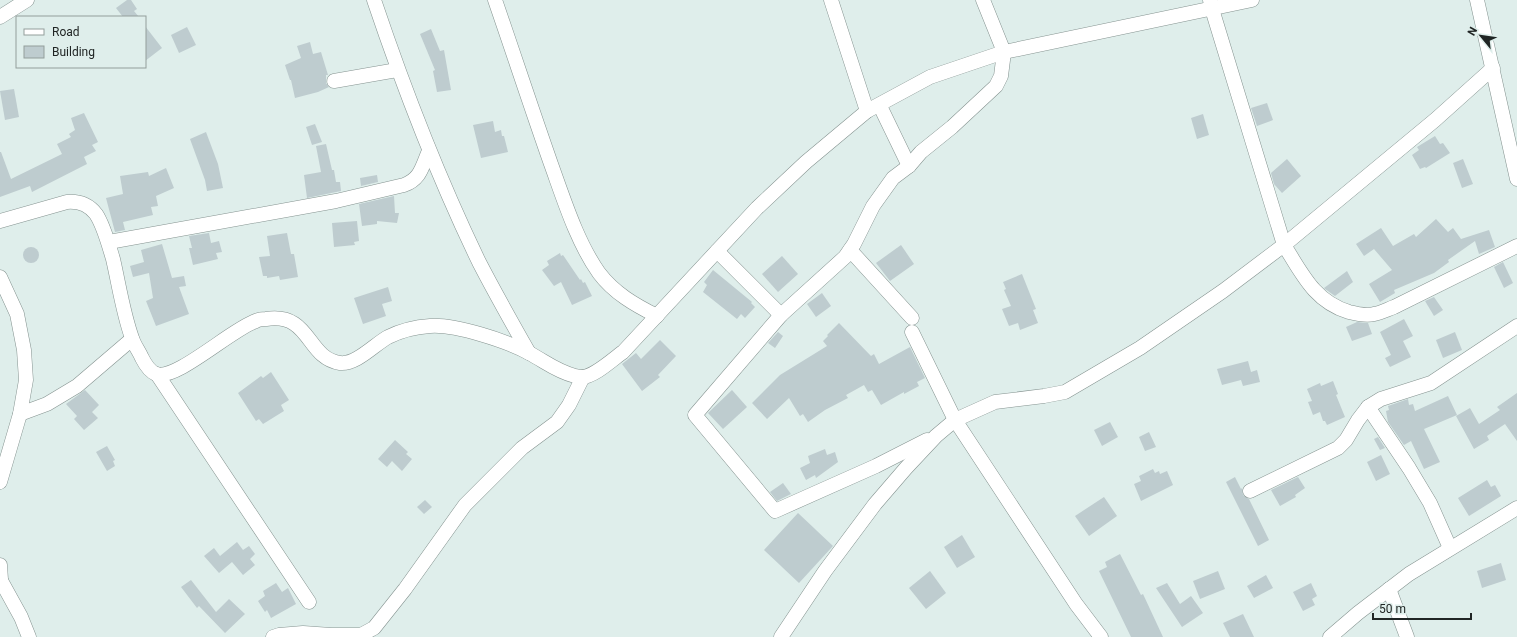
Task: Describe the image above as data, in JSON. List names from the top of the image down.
{
  "legend": ["Road", "Building"],
  "scale_bar": "50 m",
  "north": "top left"
}
